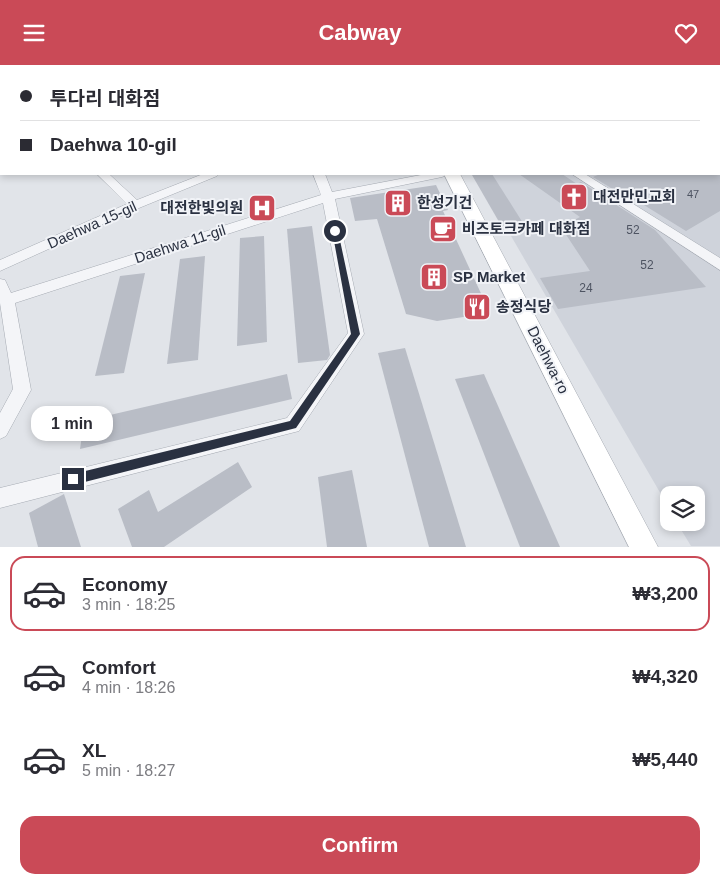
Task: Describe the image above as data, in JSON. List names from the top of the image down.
{
  "streets": {
    "main road": ["Daehwa-ro"],
    "street": ["Daehwa 15-gil", "Daehwa 11-gil"]
  },
  "places": {
    "church": ["대전만민교회"],
    "building": ["한성기건", "SP Market"],
    "hospital": ["대전한빛의원"],
    "cafe": ["비즈토크카페 대화점"],
    "restaurant": ["송정식당"]
  },
  "house_numbers": [
    "47",
    "52",
    "52",
    "24"
  ],
  "page": {
    "header": "Cabway",
    "banner": ["투다리 대화점", "Daehwa 10-gil"],
    "bubble": "1 min",
    "list": [
      {
        "name": "Economy",
        "note": "3 min · 18:25",
        "value": "₩3,200"
      },
      {
        "name": "Comfort",
        "note": "4 min · 18:26",
        "value": "₩4,320"
      },
      {
        "name": "XL",
        "note": "5 min · 18:27",
        "value": "₩5,440"
      }
    ],
    "buttons": "Confirm"
  }
}
